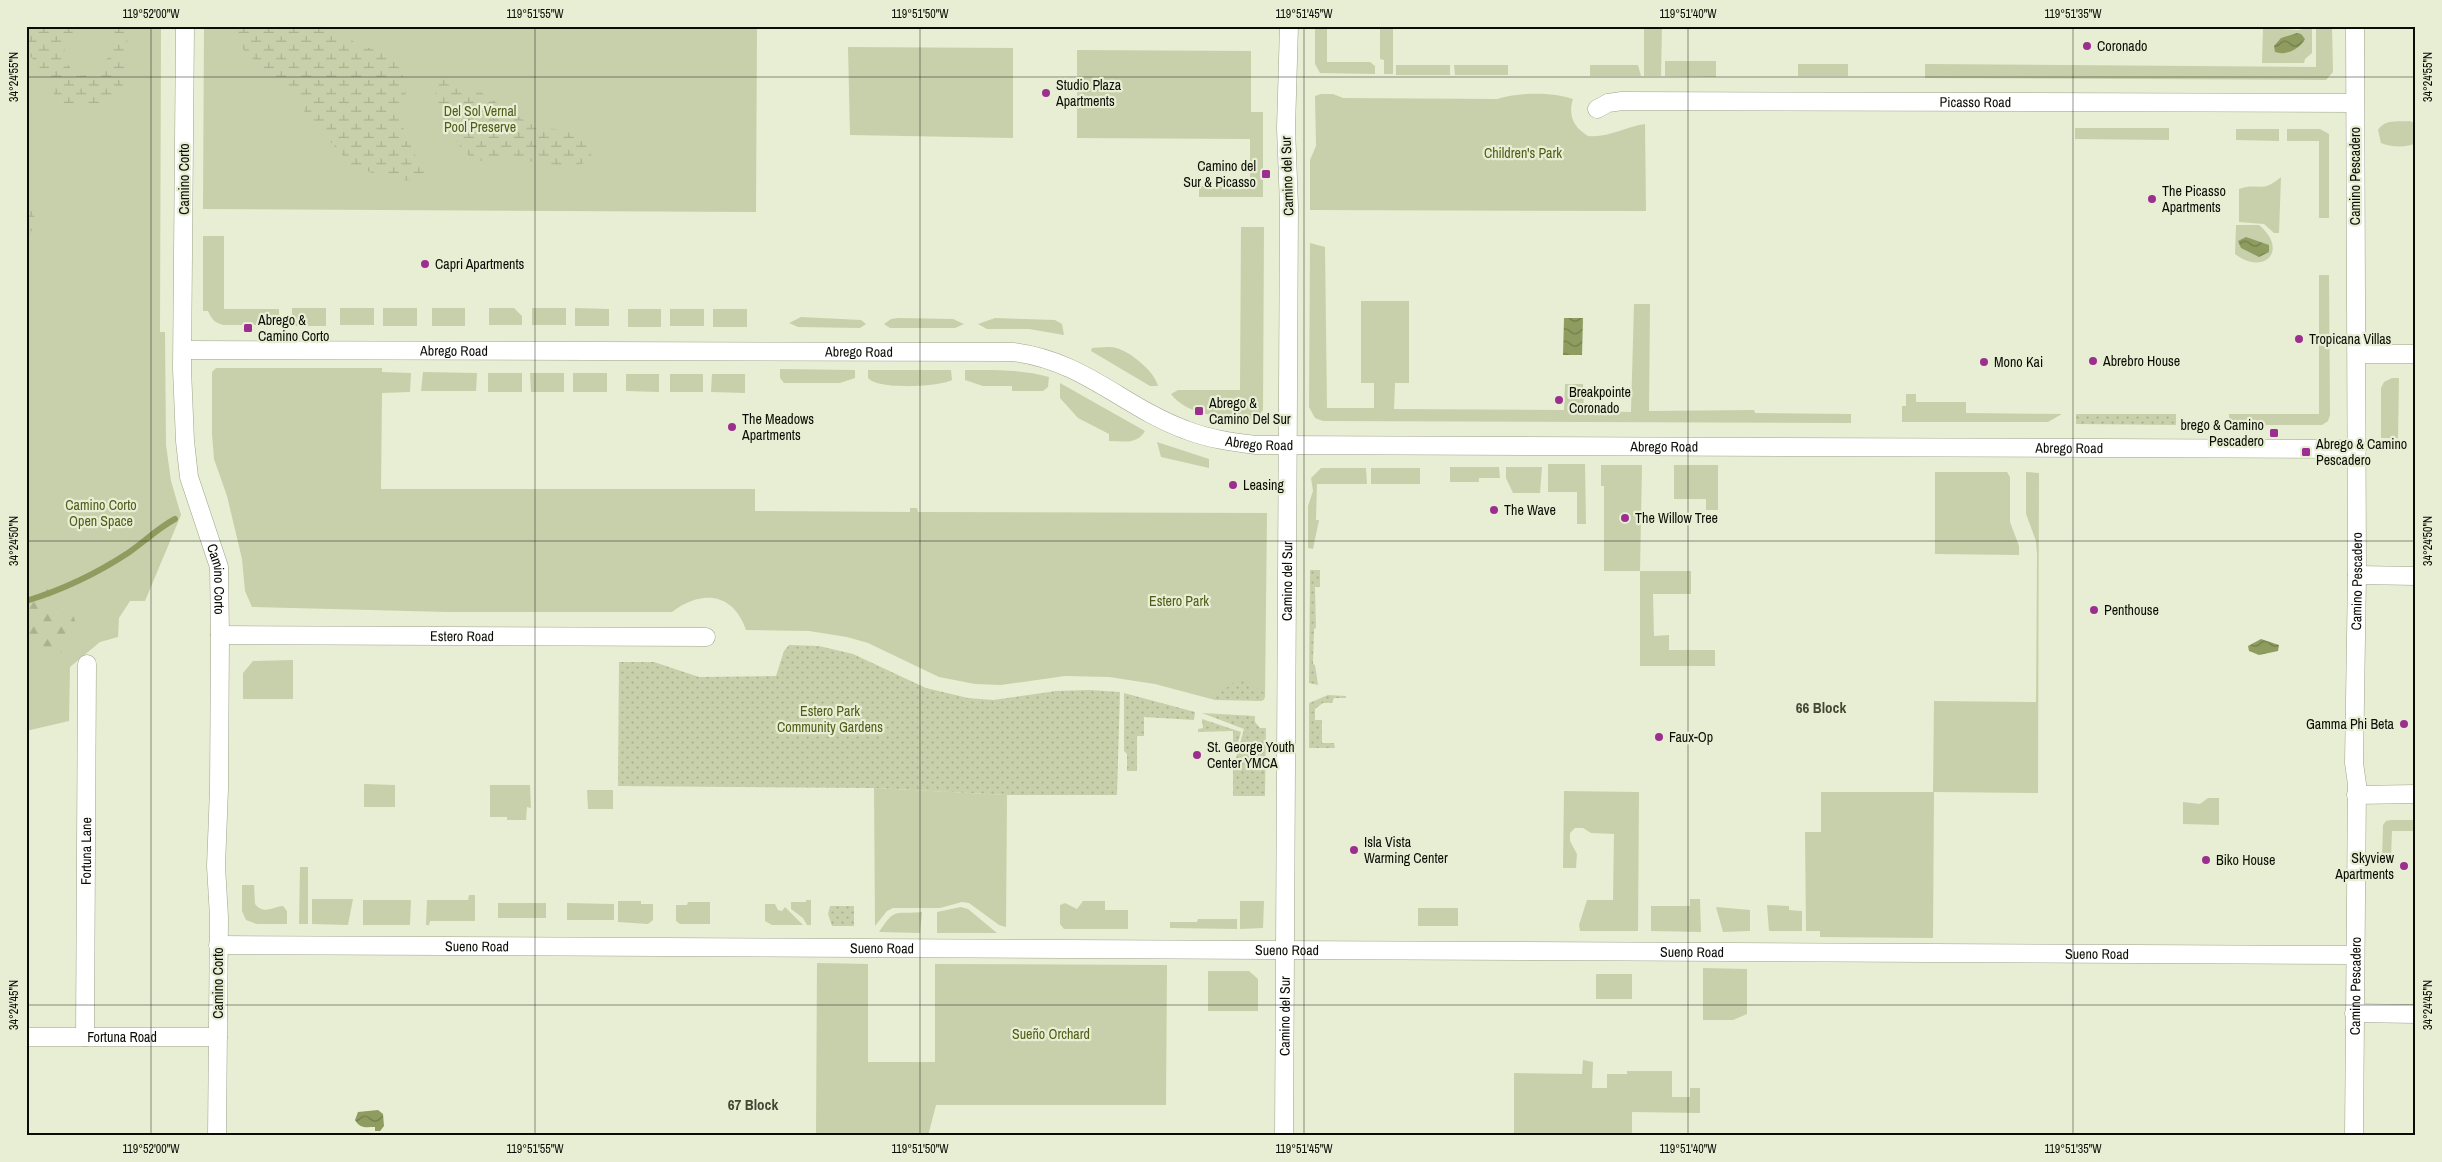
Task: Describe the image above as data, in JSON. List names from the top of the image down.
{
  "streets": {
    "street": [
      "Picasso Road",
      "Camino del Sur",
      "Camino Pescadero",
      "Camino Corto",
      "Abrego Road",
      "Estero Road",
      "Fortuna Lane",
      "Sueno Road",
      "Fortuna Road"
    ]
  },
  "crossings": [
    ["Picasso Road", "Camino Pescadero"],
    ["Camino del Sur", "Abrego Road"],
    ["Camino del Sur", "Sueno Road"],
    ["Camino Pescadero", "Abrego Road"],
    ["Camino Pescadero", "Sueno Road"],
    ["Camino Corto", "Abrego Road"],
    ["Camino Corto", "Estero Road"],
    ["Camino Corto", "Sueno Road"],
    ["Camino Corto", "Fortuna Road"],
    ["Fortuna Lane", "Fortuna Road"]
  ],
  "districts": ["66 Block", "67 Block"],
  "parks": [
    "Del Sol Vernal Pool Preserve",
    "Children's Park",
    "Camino Corto Open Space",
    "Estero Park",
    "Estero Park Community Gardens",
    "Sueño Orchard"
  ],
  "places": {
    "other": [
      "Coronado",
      "Studio Plaza Apartments",
      "The Picasso Apartments",
      "Capri Apartments",
      "Tropicana Villas",
      "Abrebro House",
      "Mono Kai",
      "Breakpointe Coronado",
      "The Meadows Apartments",
      "Leasing",
      "The Wave",
      "The Willow Tree",
      "Penthouse",
      "Gamma Phi Beta",
      "Faux-Op",
      "St. George Youth Center YMCA",
      "Isla Vista Warming Center",
      "Biko House",
      "Skyview Apartments"
    ],
    "transit": [
      "Camino del Sur & Picasso",
      "Abrego & Camino Corto",
      "Abrego & Camino Del Sur",
      "brego & Camino Pescadero",
      "Abrego & Camino Pescadero"
    ]
  },
  "coordinates": [
    "119°52'00\"W",
    "119°51'55\"W",
    "119°51'50\"W",
    "119°51'45\"W",
    "119°51'40\"W",
    "119°51'35\"W",
    "34°24'55\"N",
    "34°24'50\"N",
    "34°24'45\"N"
  ]
}
